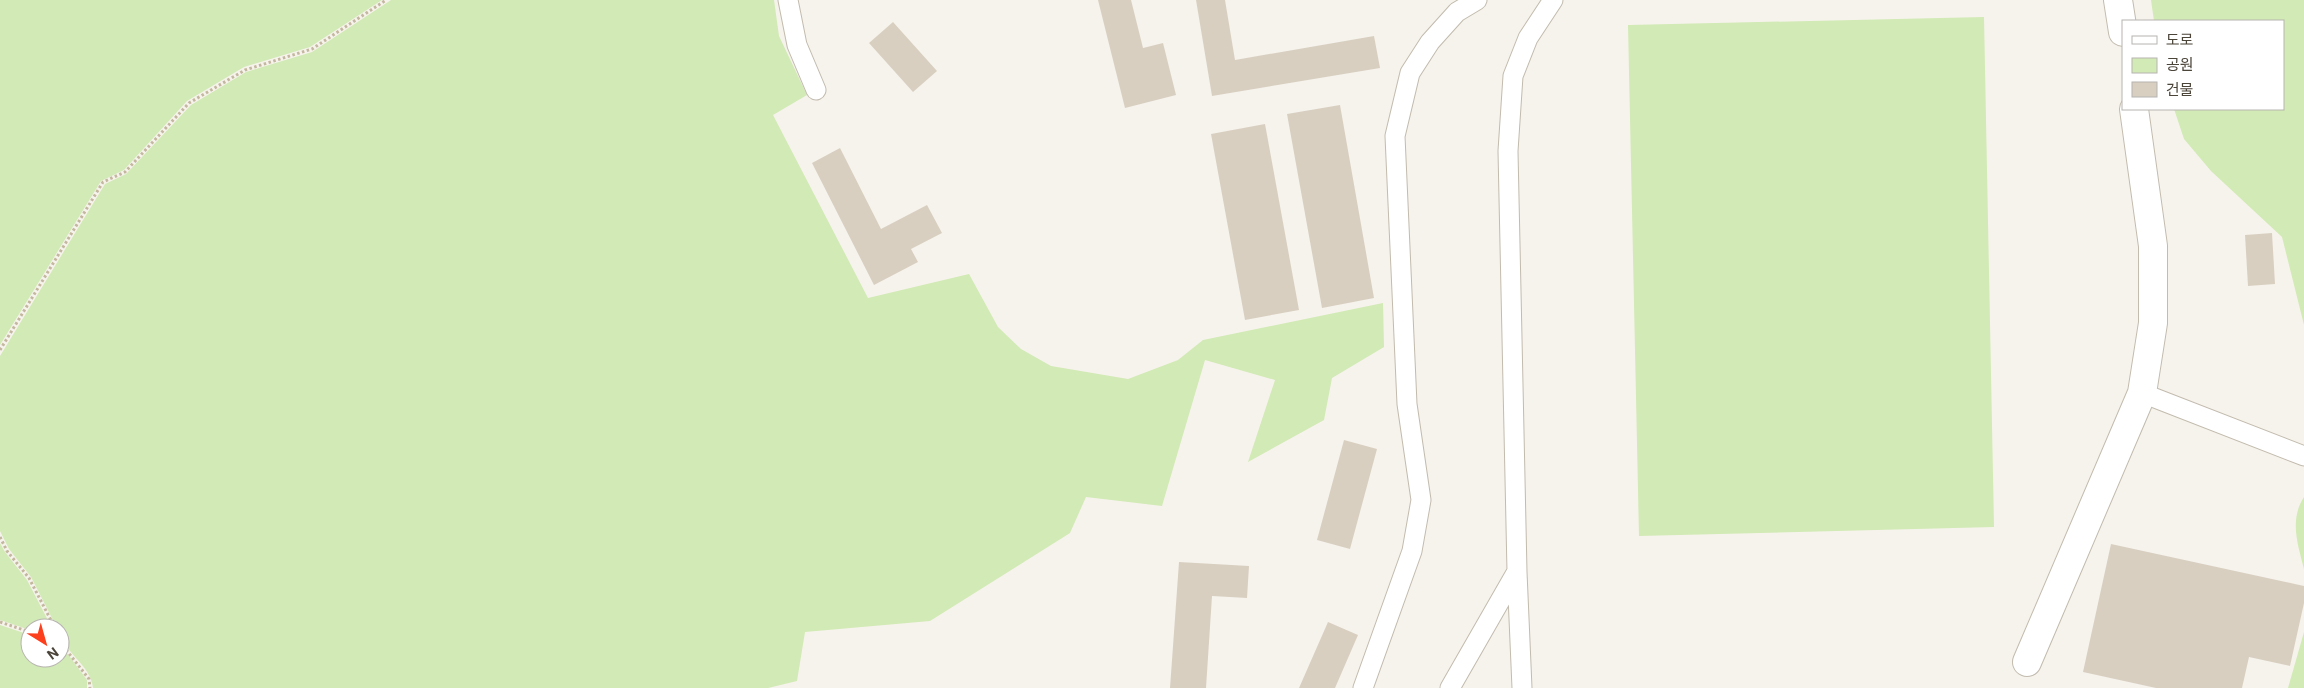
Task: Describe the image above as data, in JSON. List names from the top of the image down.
{
  "legend": ["도로", "공원", "건물"],
  "north": "bottom right"
}
